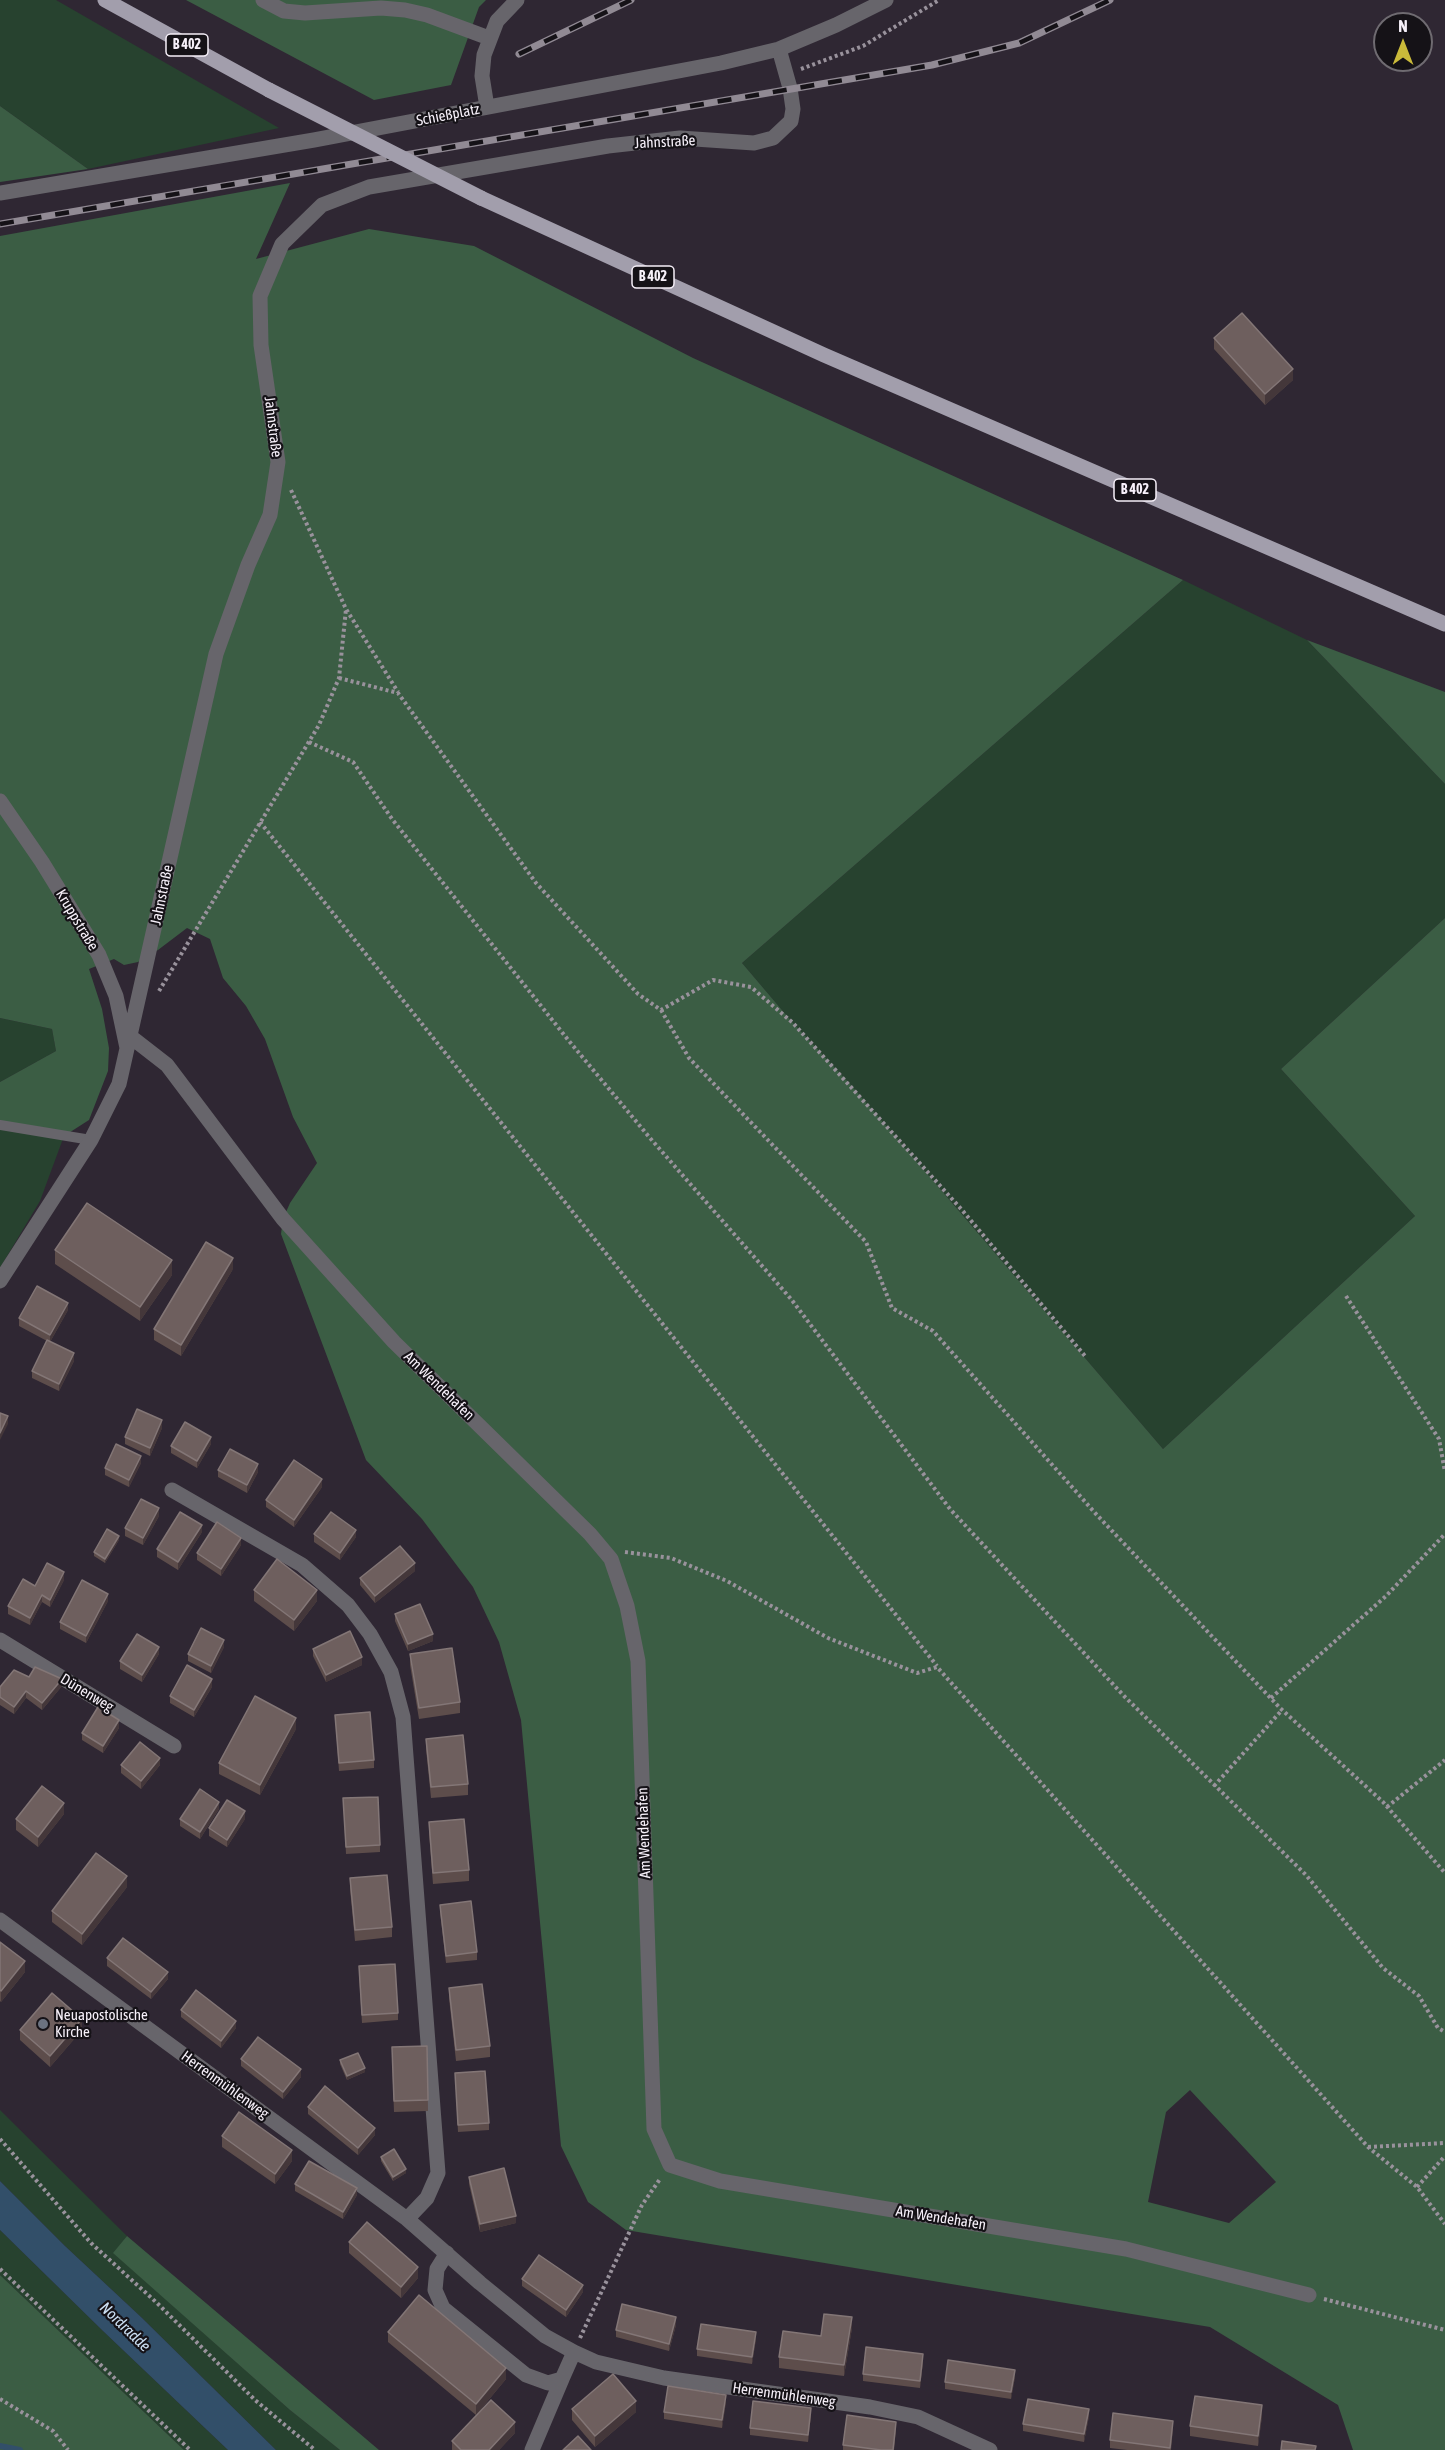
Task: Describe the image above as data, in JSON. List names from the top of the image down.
{
  "streets": {
    "main road": ["B 402"],
    "street": [
      "Schießplatz",
      "Jahnstraße",
      "Kruppstraße",
      "Am Wendehafen",
      "Dünenweg",
      "Herrenmühlenweg"
    ]
  },
  "crossings": [
    ["Schießplatz", "Jahnstraße"],
    ["Jahnstraße", "Kruppstraße"],
    ["Jahnstraße", "Am Wendehafen"],
    ["Kruppstraße", "Am Wendehafen"]
  ],
  "water": ["Nordradde"],
  "places": ["Neuapostolische Kirche"],
  "north": "top"
}
